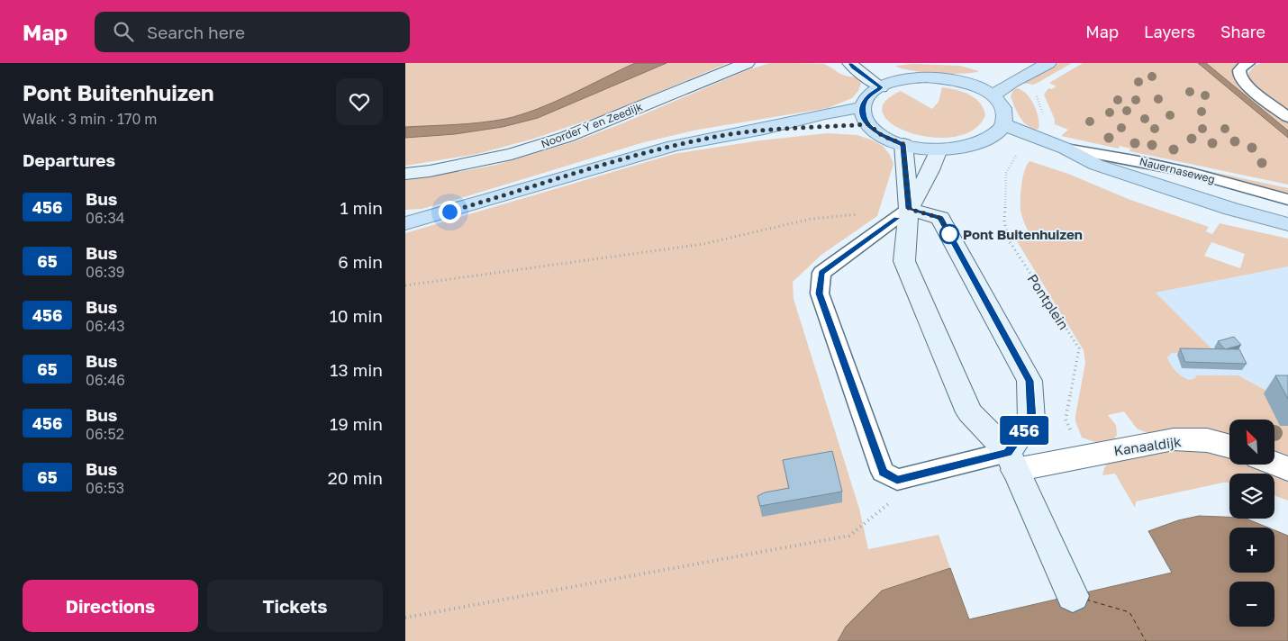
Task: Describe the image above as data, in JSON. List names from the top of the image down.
{
  "streets": {
    "main road": ["Nauernaseweg"],
    "street": ["Noorder Y en Zeedijk", "Kanaaldijk"],
    "path": ["Pontplein"]
  },
  "crossings": [
    ["Nauernaseweg", "Pontplein"],
    ["Pontplein", "Kanaaldijk"]
  ],
  "places": ["Pont Buitenhuizen"],
  "lines": ["bus line 456"],
  "north": "top left",
  "page": {
    "header": "Map",
    "search": "Search here",
    "nav": ["Map", "Layers", "Share"],
    "heading": [
      ["Pont Buitenhuizen", "Walk · 3 min · 170 m"],
      "Departures"
    ],
    "on_map": "456",
    "list": [
      {
        "mark": "456",
        "name": "Bus",
        "note": "06:34",
        "value": "1 min"
      },
      {
        "mark": "65",
        "name": "Bus",
        "note": "06:39",
        "value": "6 min"
      },
      {
        "mark": "456",
        "name": "Bus",
        "note": "06:43",
        "value": "10 min"
      },
      {
        "mark": "65",
        "name": "Bus",
        "note": "06:46",
        "value": "13 min"
      },
      {
        "mark": "456",
        "name": "Bus",
        "note": "06:52",
        "value": "19 min"
      },
      {
        "mark": "65",
        "name": "Bus",
        "note": "06:53",
        "value": "20 min"
      }
    ],
    "map_buttons": ["+", "−"],
    "buttons": ["Directions", "Tickets"]
  }
}
